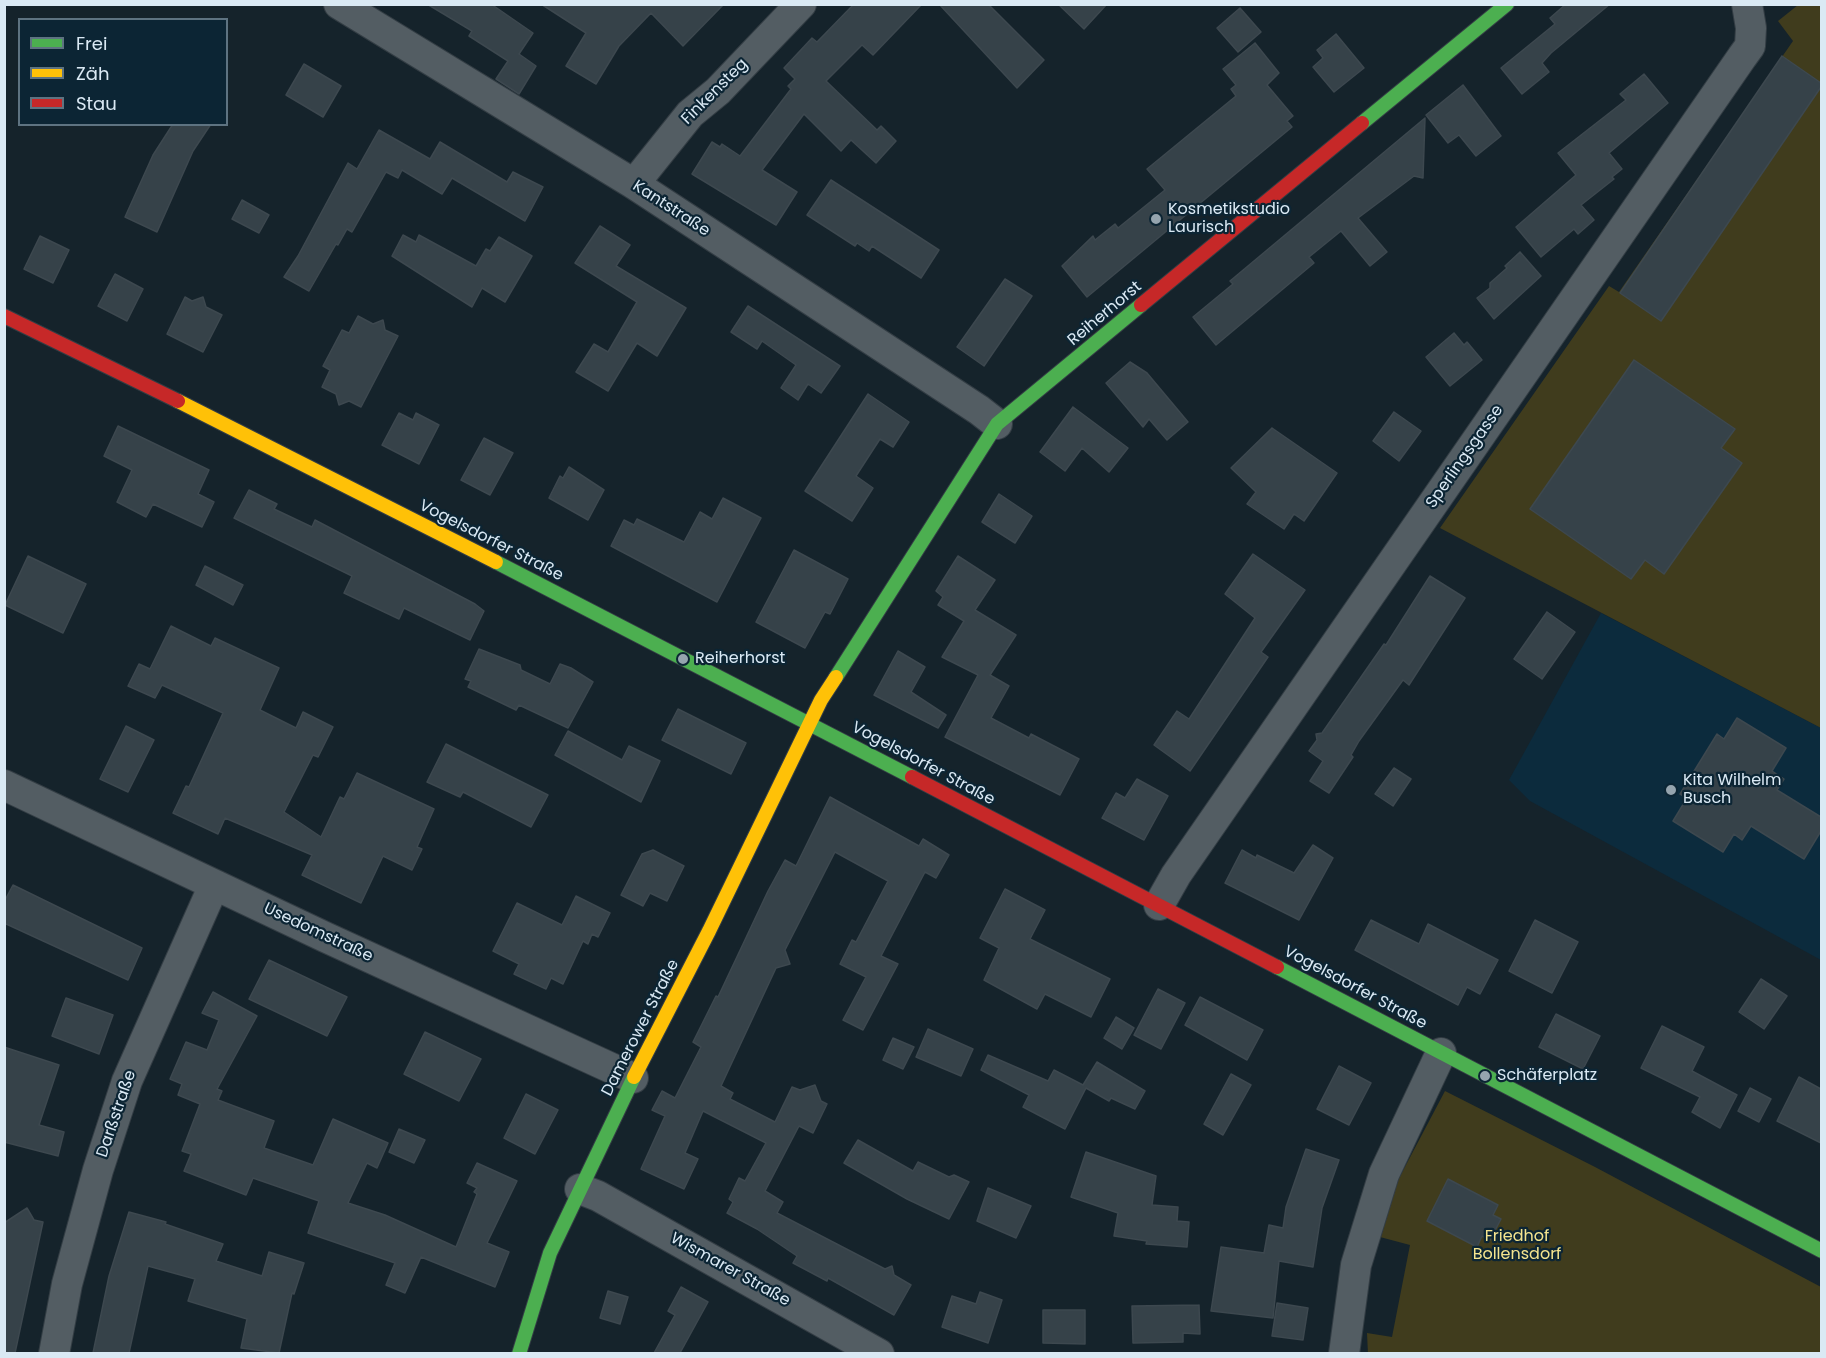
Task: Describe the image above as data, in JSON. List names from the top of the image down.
{
  "streets": {
    "street": [
      "Finkensteg",
      "Kantstraße",
      "Reiherhorst",
      "Sperlingsgasse",
      "Vogelsdorfer Straße",
      "Usedomstraße",
      "Damerower Straße",
      "Darßstraße",
      "Wismarer Straße"
    ]
  },
  "crossings": [
    ["Finkensteg", "Kantstraße"],
    ["Kantstraße", "Reiherhorst"],
    ["Reiherhorst", "Vogelsdorfer Straße"],
    ["Reiherhorst", "Damerower Straße"],
    ["Sperlingsgasse", "Vogelsdorfer Straße"],
    ["Vogelsdorfer Straße", "Damerower Straße"],
    ["Usedomstraße", "Damerower Straße"],
    ["Usedomstraße", "Darßstraße"],
    ["Damerower Straße", "Wismarer Straße"]
  ],
  "parks": ["Friedhof Bollensdorf"],
  "places": [
    "Kosmetikstudio Laurisch",
    "Reiherhorst",
    "Kita Wilhelm Busch",
    "Schäferplatz"
  ],
  "legend": ["Frei", "Zäh", "Stau"]
}
